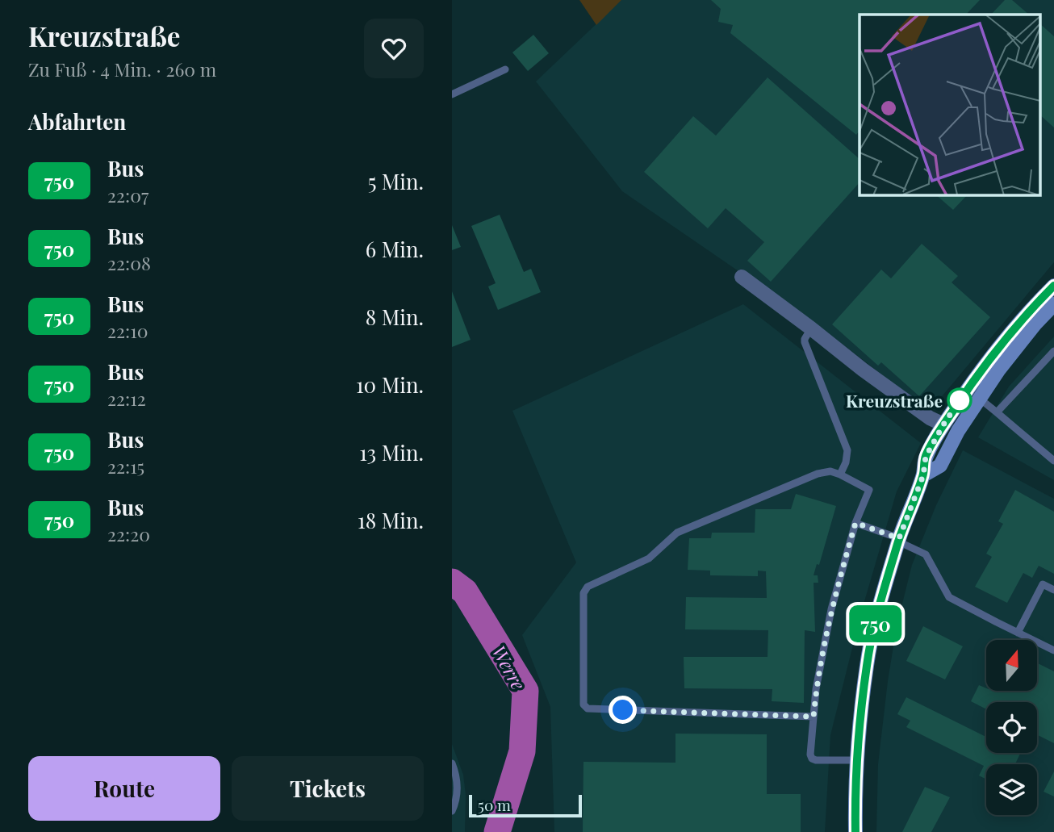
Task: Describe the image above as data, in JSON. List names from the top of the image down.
{
  "water": ["Werre"],
  "places": ["Kreuzstraße"],
  "lines": ["bus line 750"],
  "scale_bar": "50 m",
  "north": "top",
  "page": {
    "heading": [
      ["Kreuzstraße", "Zu Fuß · 4 Min. · 260 m"],
      "Abfahrten"
    ],
    "on_map": "750",
    "list": [
      {
        "mark": "750",
        "name": "Bus",
        "note": "22:07",
        "value": "5 Min."
      },
      {
        "mark": "750",
        "name": "Bus",
        "note": "22:08",
        "value": "6 Min."
      },
      {
        "mark": "750",
        "name": "Bus",
        "note": "22:10",
        "value": "8 Min."
      },
      {
        "mark": "750",
        "name": "Bus",
        "note": "22:12",
        "value": "10 Min."
      },
      {
        "mark": "750",
        "name": "Bus",
        "note": "22:15",
        "value": "13 Min."
      },
      {
        "mark": "750",
        "name": "Bus",
        "note": "22:20",
        "value": "18 Min."
      }
    ],
    "buttons": ["Route", "Tickets"],
    "scale": "50 m"
  }
}
